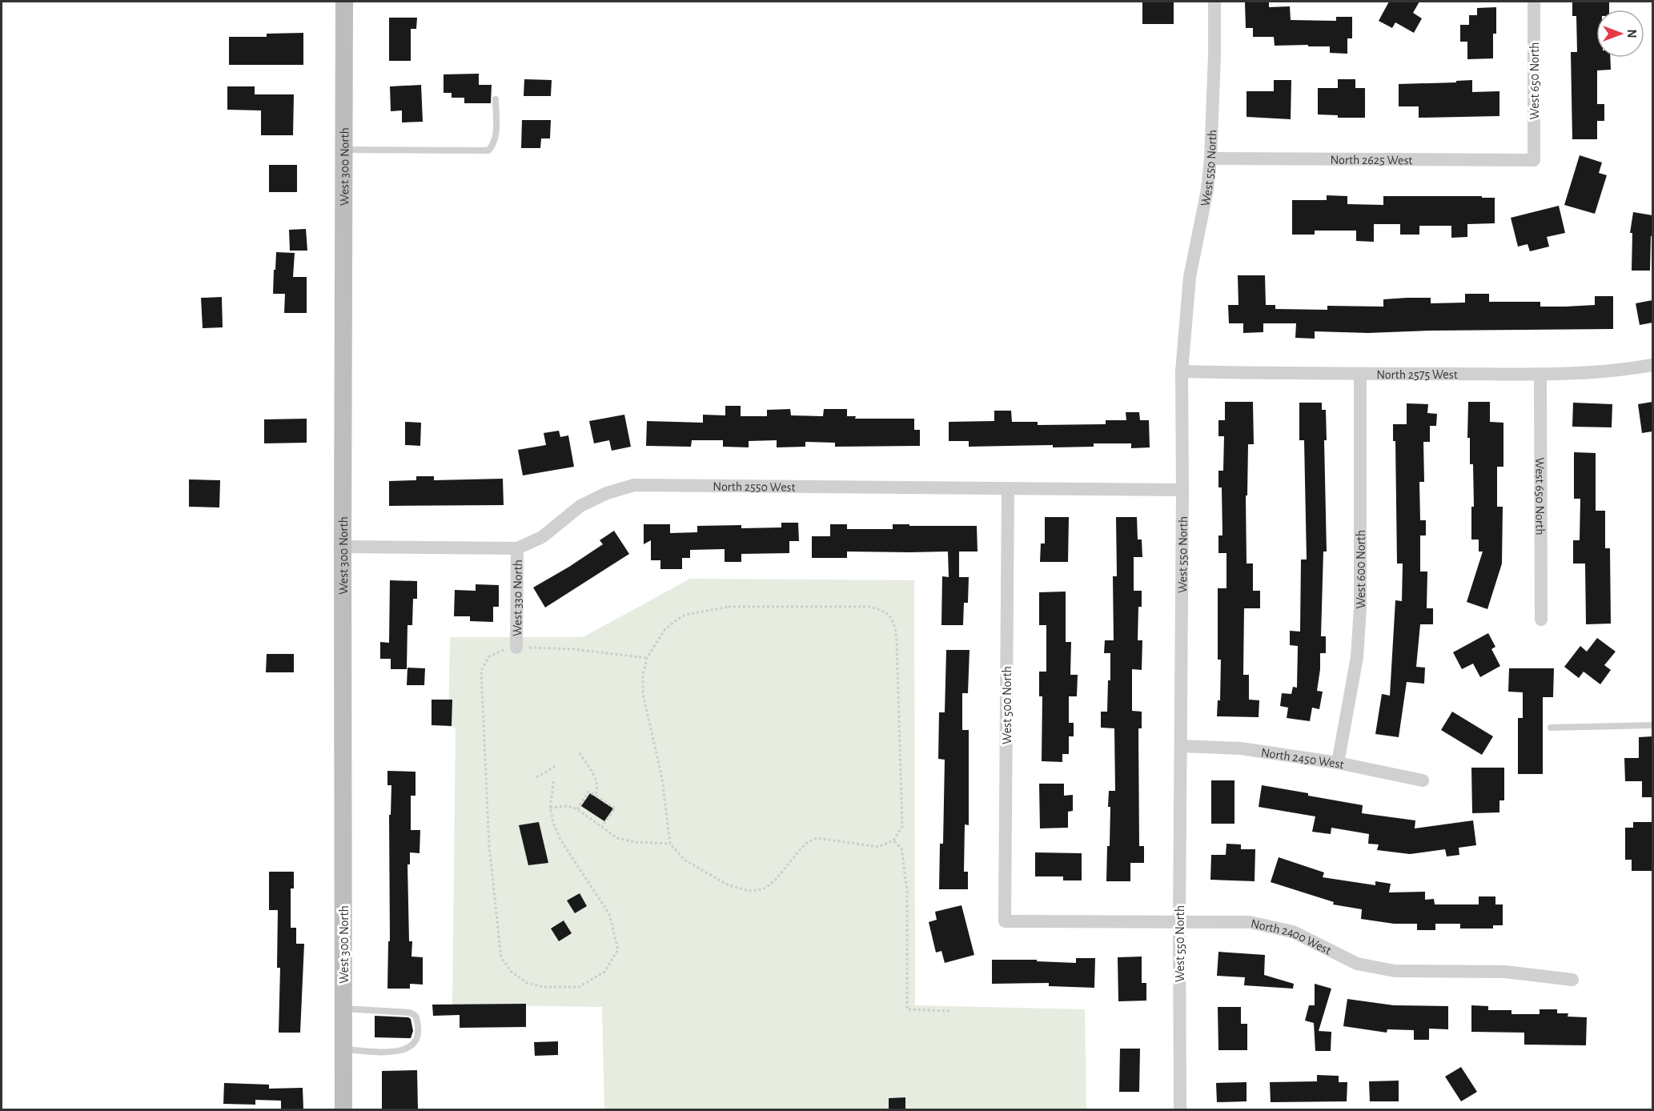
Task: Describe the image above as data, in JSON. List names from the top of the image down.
{
  "streets": {
    "main road": ["West 300 North"],
    "street": [
      "West 650 North",
      "North 2625 West",
      "West 550 North",
      "North 2575 West",
      "North 2550 West",
      "West 600 North",
      "West 330 North",
      "West 500 North",
      "North 2450 West",
      "North 2400 West"
    ]
  },
  "crossings": [
    ["West 650 North", "North 2625 West"],
    ["West 650 North", "North 2575 West"],
    ["North 2625 West", "West 550 North"],
    ["West 300 North", "North 2550 West"],
    ["West 550 North", "North 2575 West"],
    ["West 550 North", "North 2550 West"],
    ["West 550 North", "North 2450 West"],
    ["West 550 North", "North 2400 West"],
    ["North 2575 West", "West 600 North"],
    ["North 2550 West", "West 330 North"],
    ["North 2550 West", "West 500 North"],
    ["West 600 North", "North 2450 West"],
    ["West 500 North", "North 2400 West"]
  ],
  "north": "right"
}
